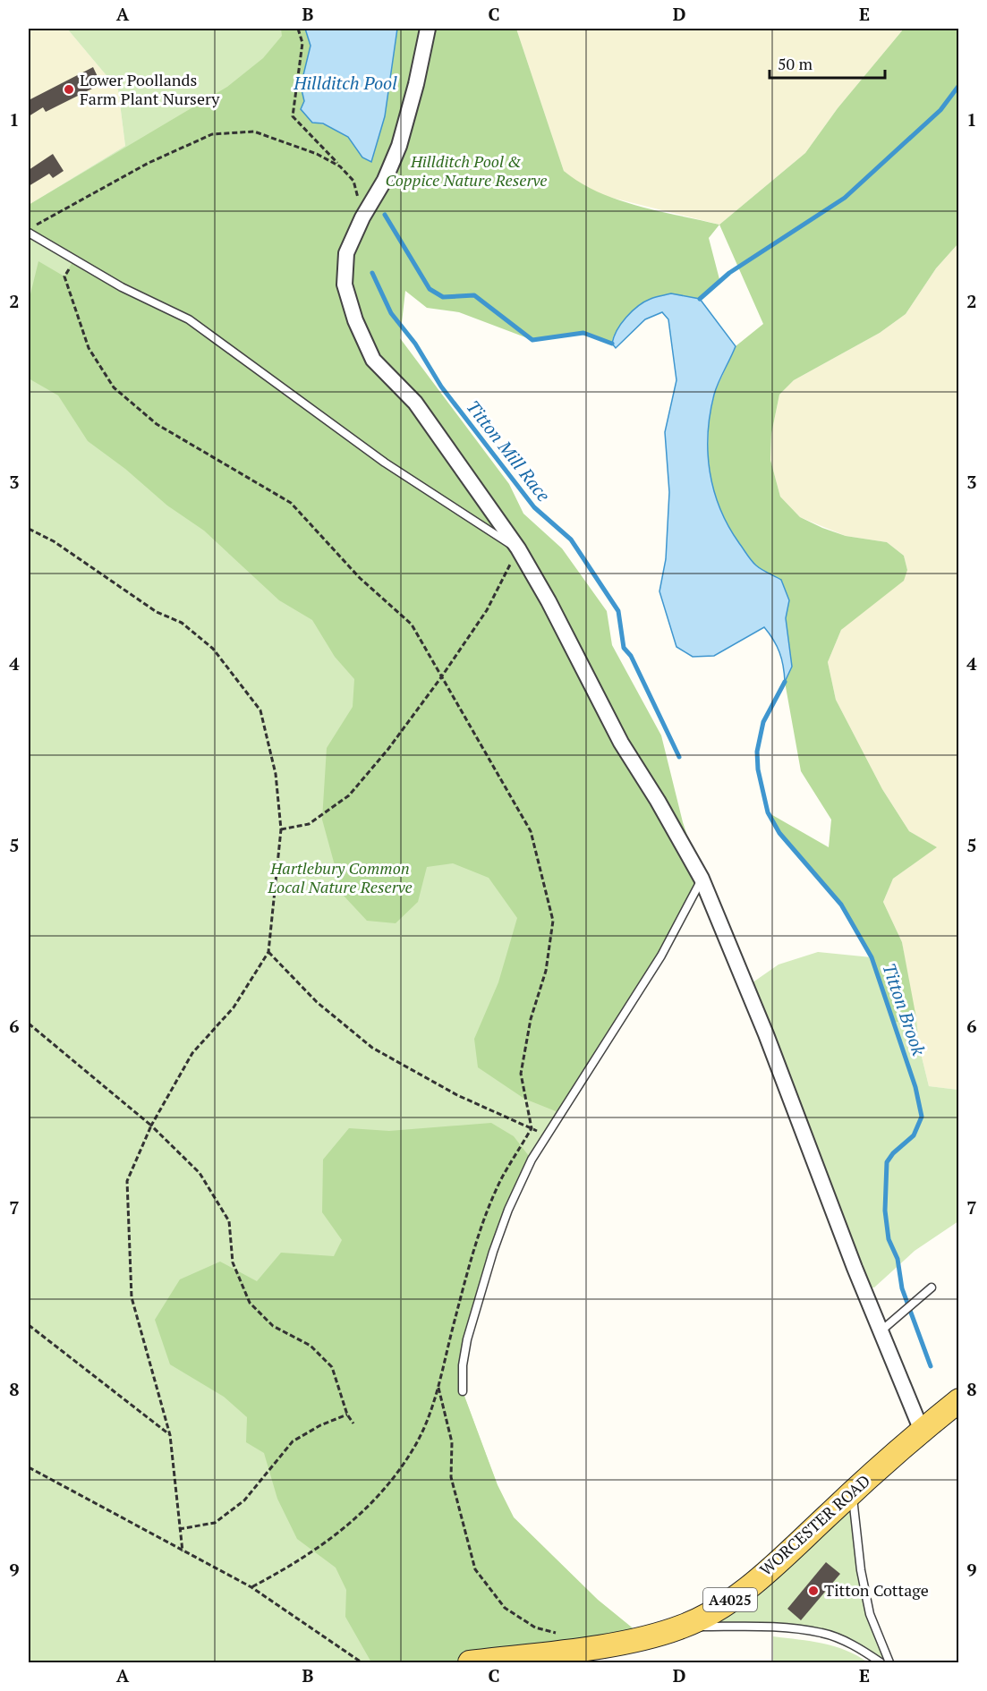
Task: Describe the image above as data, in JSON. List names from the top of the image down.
{
  "streets": {
    "main road": ["WORCESTER ROAD", "A4025"]
  },
  "water": ["Hillditch Pool", "Titton Mill Race", "Titton Brook"],
  "parks": ["Hillditch Pool & Coppice Nature Reserve", "Hartlebury Common Local Nature Reserve"],
  "places": ["Lower Poollands Farm Plant Nursery", "Titton Cottage"],
  "scale_bar": "50 m",
  "grid": {
    "columns": [
      "A",
      "B",
      "C",
      "D",
      "E"
    ],
    "rows": [
      "1",
      "2",
      "3",
      "4",
      "5",
      "6",
      "7",
      "8",
      "9"
    ]
  }
}
